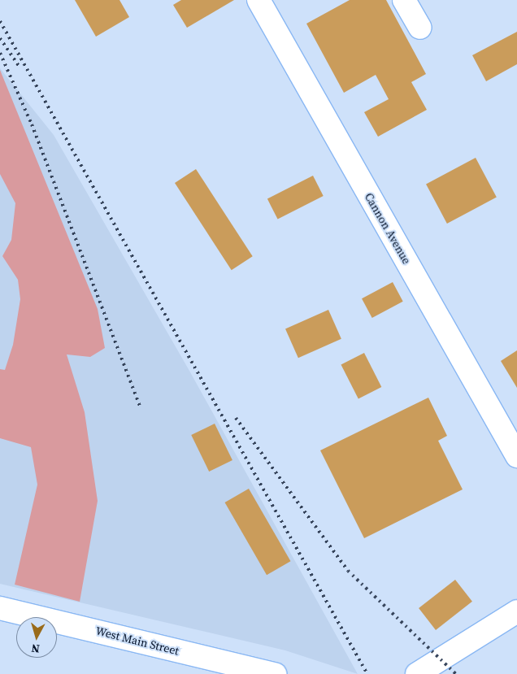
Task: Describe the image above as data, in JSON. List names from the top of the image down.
{
  "streets": {
    "street": ["Cannon Avenue", "West Main Street"]
  },
  "north": "bottom"
}
